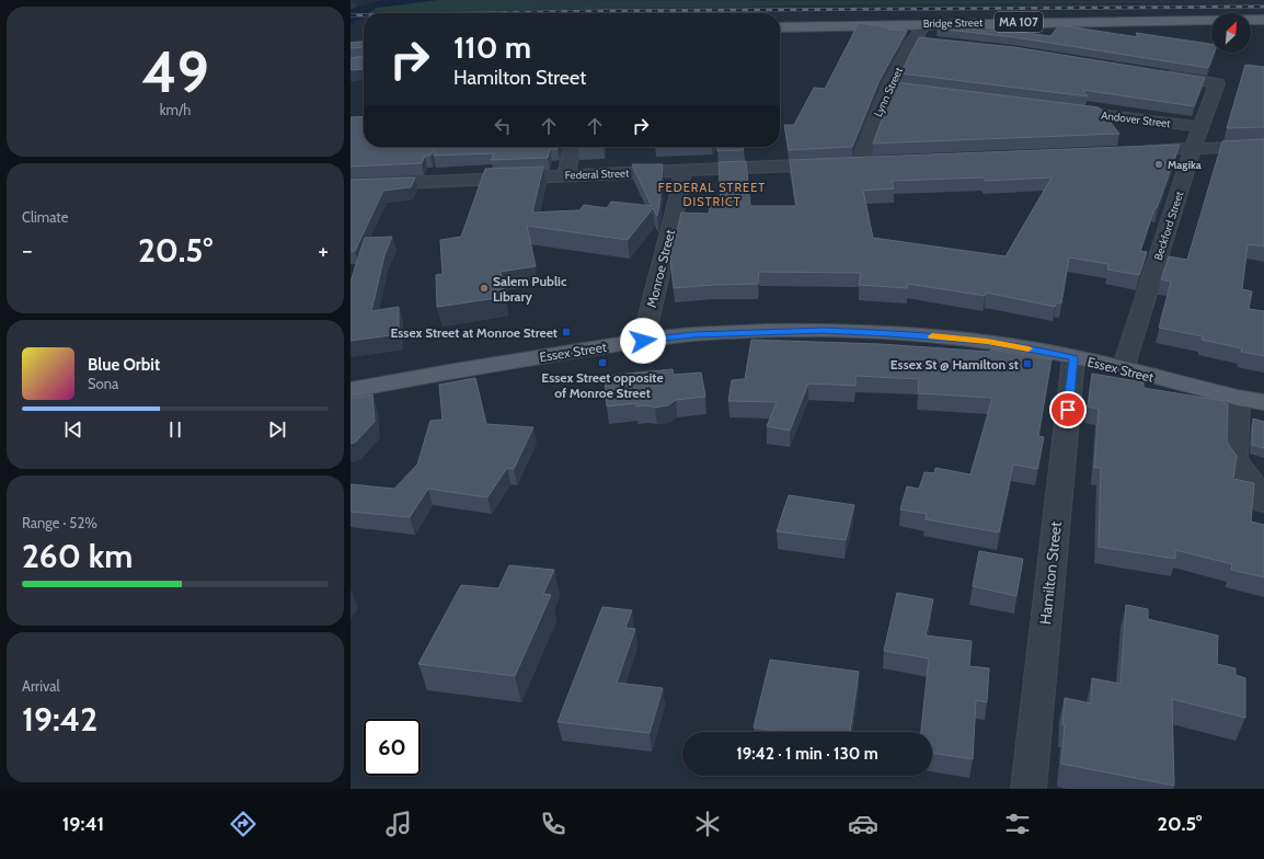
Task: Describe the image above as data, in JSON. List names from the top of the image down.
{
  "streets": {
    "main road": ["MA 107", "Bridge Street", "Essex Street"],
    "street": [
      "Lynn Street",
      "Andover Street",
      "Federal Street",
      "Beckford Street",
      "Monroe Street",
      "Hamilton Street"
    ]
  },
  "crossings": [
    ["Bridge Street", "Lynn Street"],
    ["Lynn Street", "Federal Street"],
    ["Andover Street", "Beckford Street"],
    ["Federal Street", "Monroe Street"],
    ["Beckford Street", "Essex Street"],
    ["Monroe Street", "Essex Street"],
    ["Essex Street", "Hamilton Street"]
  ],
  "districts": ["FEDERAL STREET DISTRICT"],
  "places": {
    "other": ["Magika", "Salem Public Library"],
    "transit": ["Essex Street at Monroe Street", "Essex Street opposite of Monroe Street", "Essex St @ Hamilton st"]
  },
  "north": "top right",
  "page": {
    "tile": [
      ["49", "km/h"],
      "Climate",
      ["Range · 52%", "260 km"],
      ["Arrival", "19:42"]
    ],
    "turn": ["110 m", "Hamilton Street"],
    "heat": ["−", "20.5°", "+"],
    "song": ["Blue Orbit", "Sona"],
    "limit": "60",
    "trip": "19:42 · 1 min · 130 m",
    "tabs": ["19:41", "20.5°"]
  }
}
